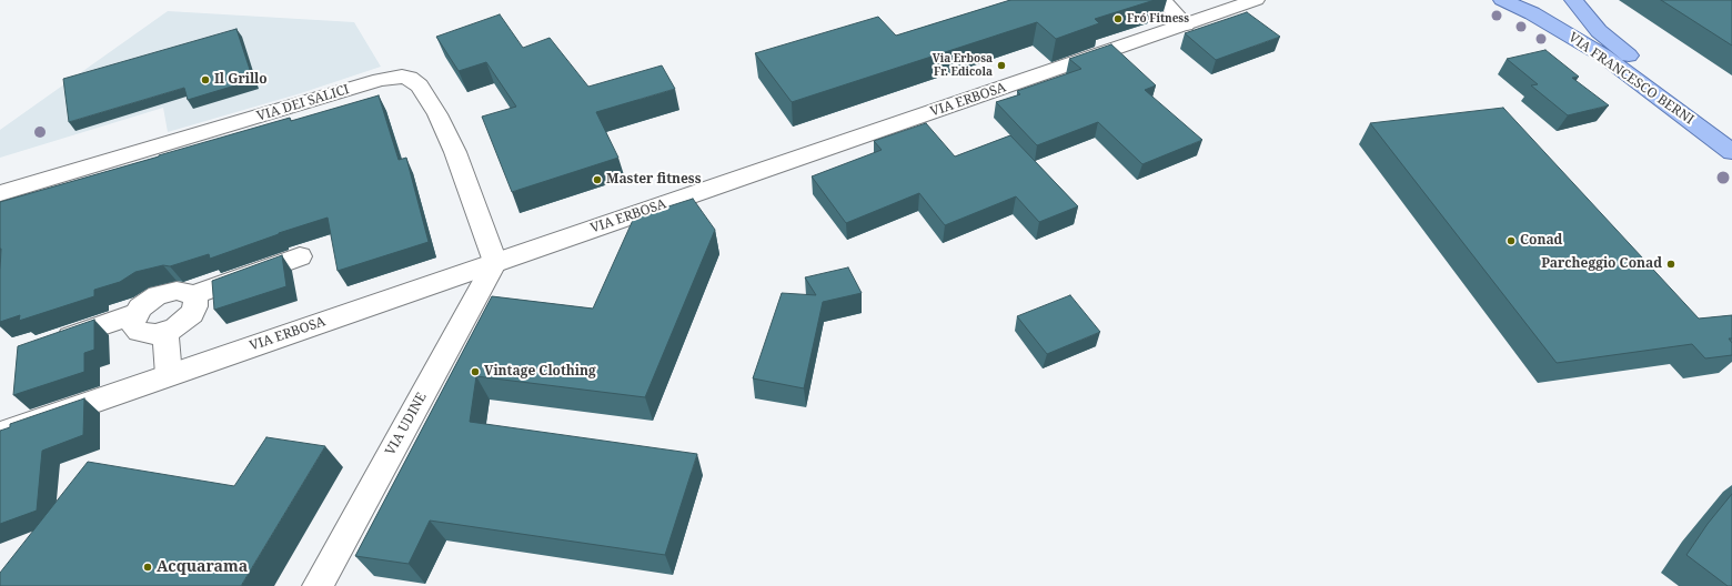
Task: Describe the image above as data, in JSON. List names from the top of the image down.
{
  "streets": {
    "main road": ["VIA FRANCESCO BERNI"],
    "street": ["VIA ERBOSA", "VIA DEI SALICI", "VIA UDINE"]
  },
  "crossings": [
    ["VIA ERBOSA", "VIA DEI SALICI"],
    ["VIA ERBOSA", "VIA UDINE"],
    ["VIA DEI SALICI", "VIA UDINE"]
  ],
  "places": [
    "Fró Fitness",
    "Via Erbosa Fr. Edicola",
    "Il Grillo",
    "Master fitness",
    "Conad",
    "Parcheggio Conad",
    "Vintage Clothing",
    "Acquarama"
  ]
}
